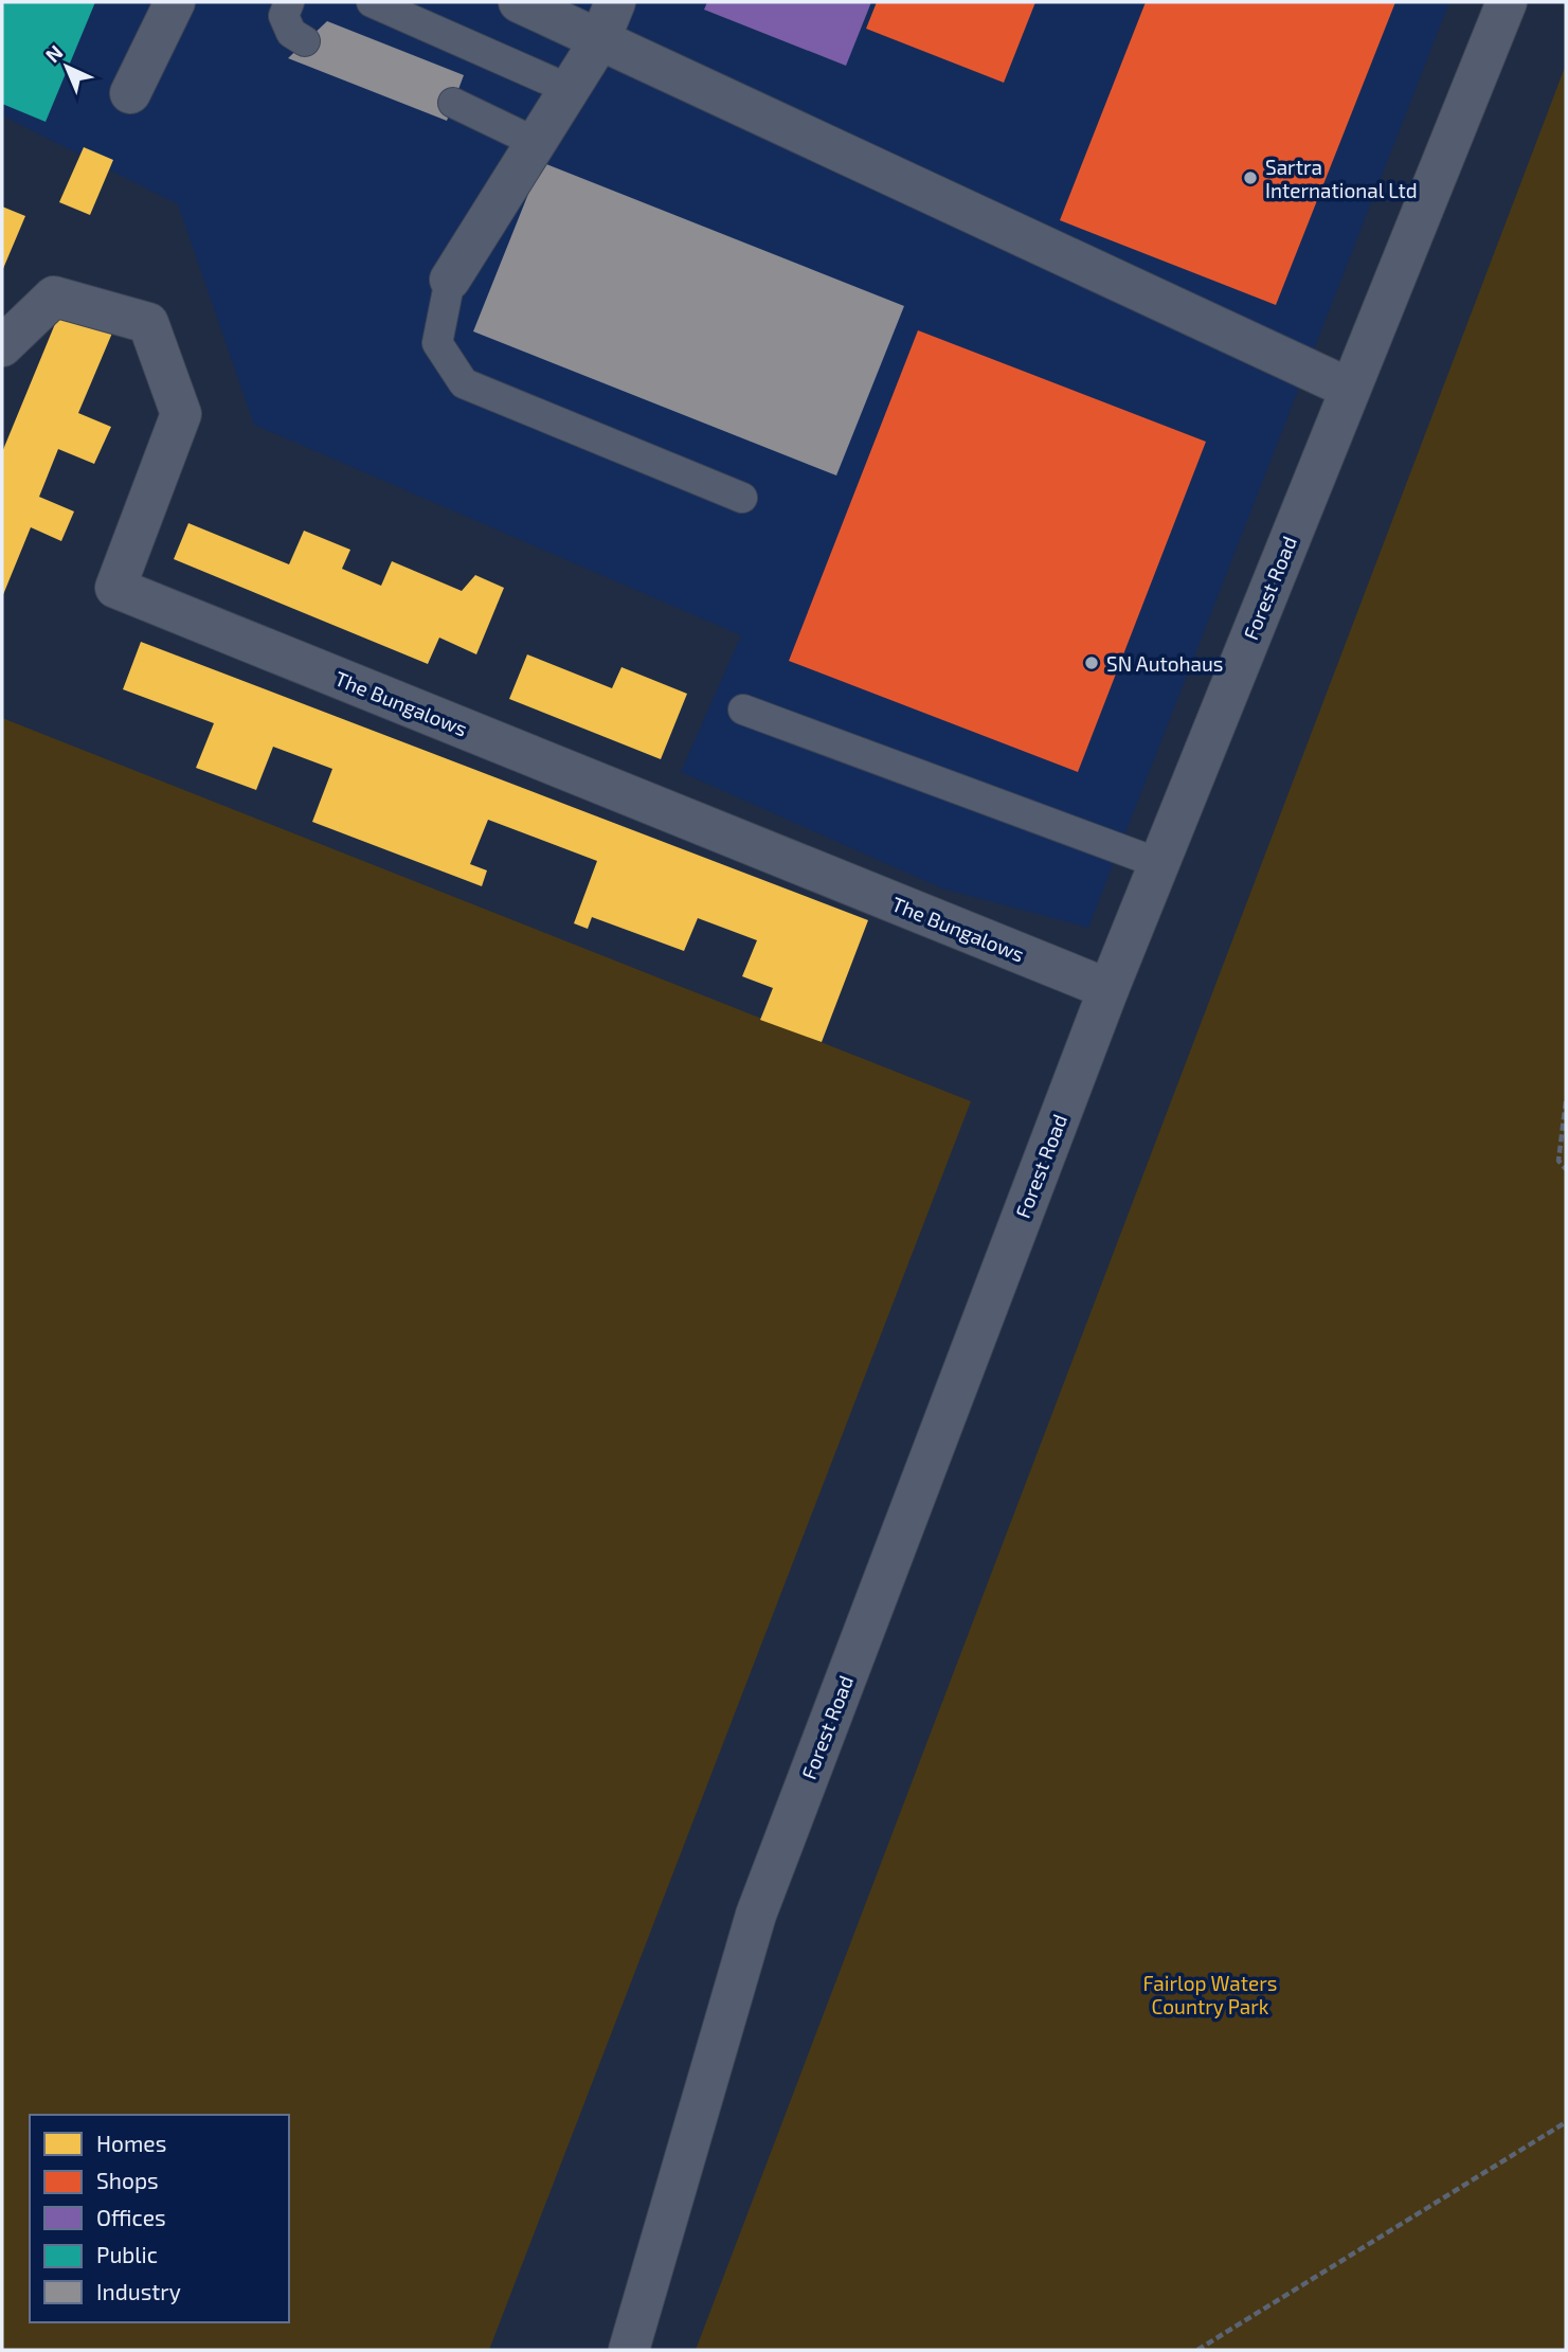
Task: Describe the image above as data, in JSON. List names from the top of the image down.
{
  "streets": {
    "street": ["Forest Road", "The Bungalows"]
  },
  "crossings": [
    ["Forest Road", "The Bungalows"]
  ],
  "parks": ["Fairlop Waters Country Park"],
  "places": ["Sartra International Ltd", "SN Autohaus"],
  "legend": [
    "Homes",
    "Shops",
    "Offices",
    "Public",
    "Industry"
  ],
  "north": "top left"
}
